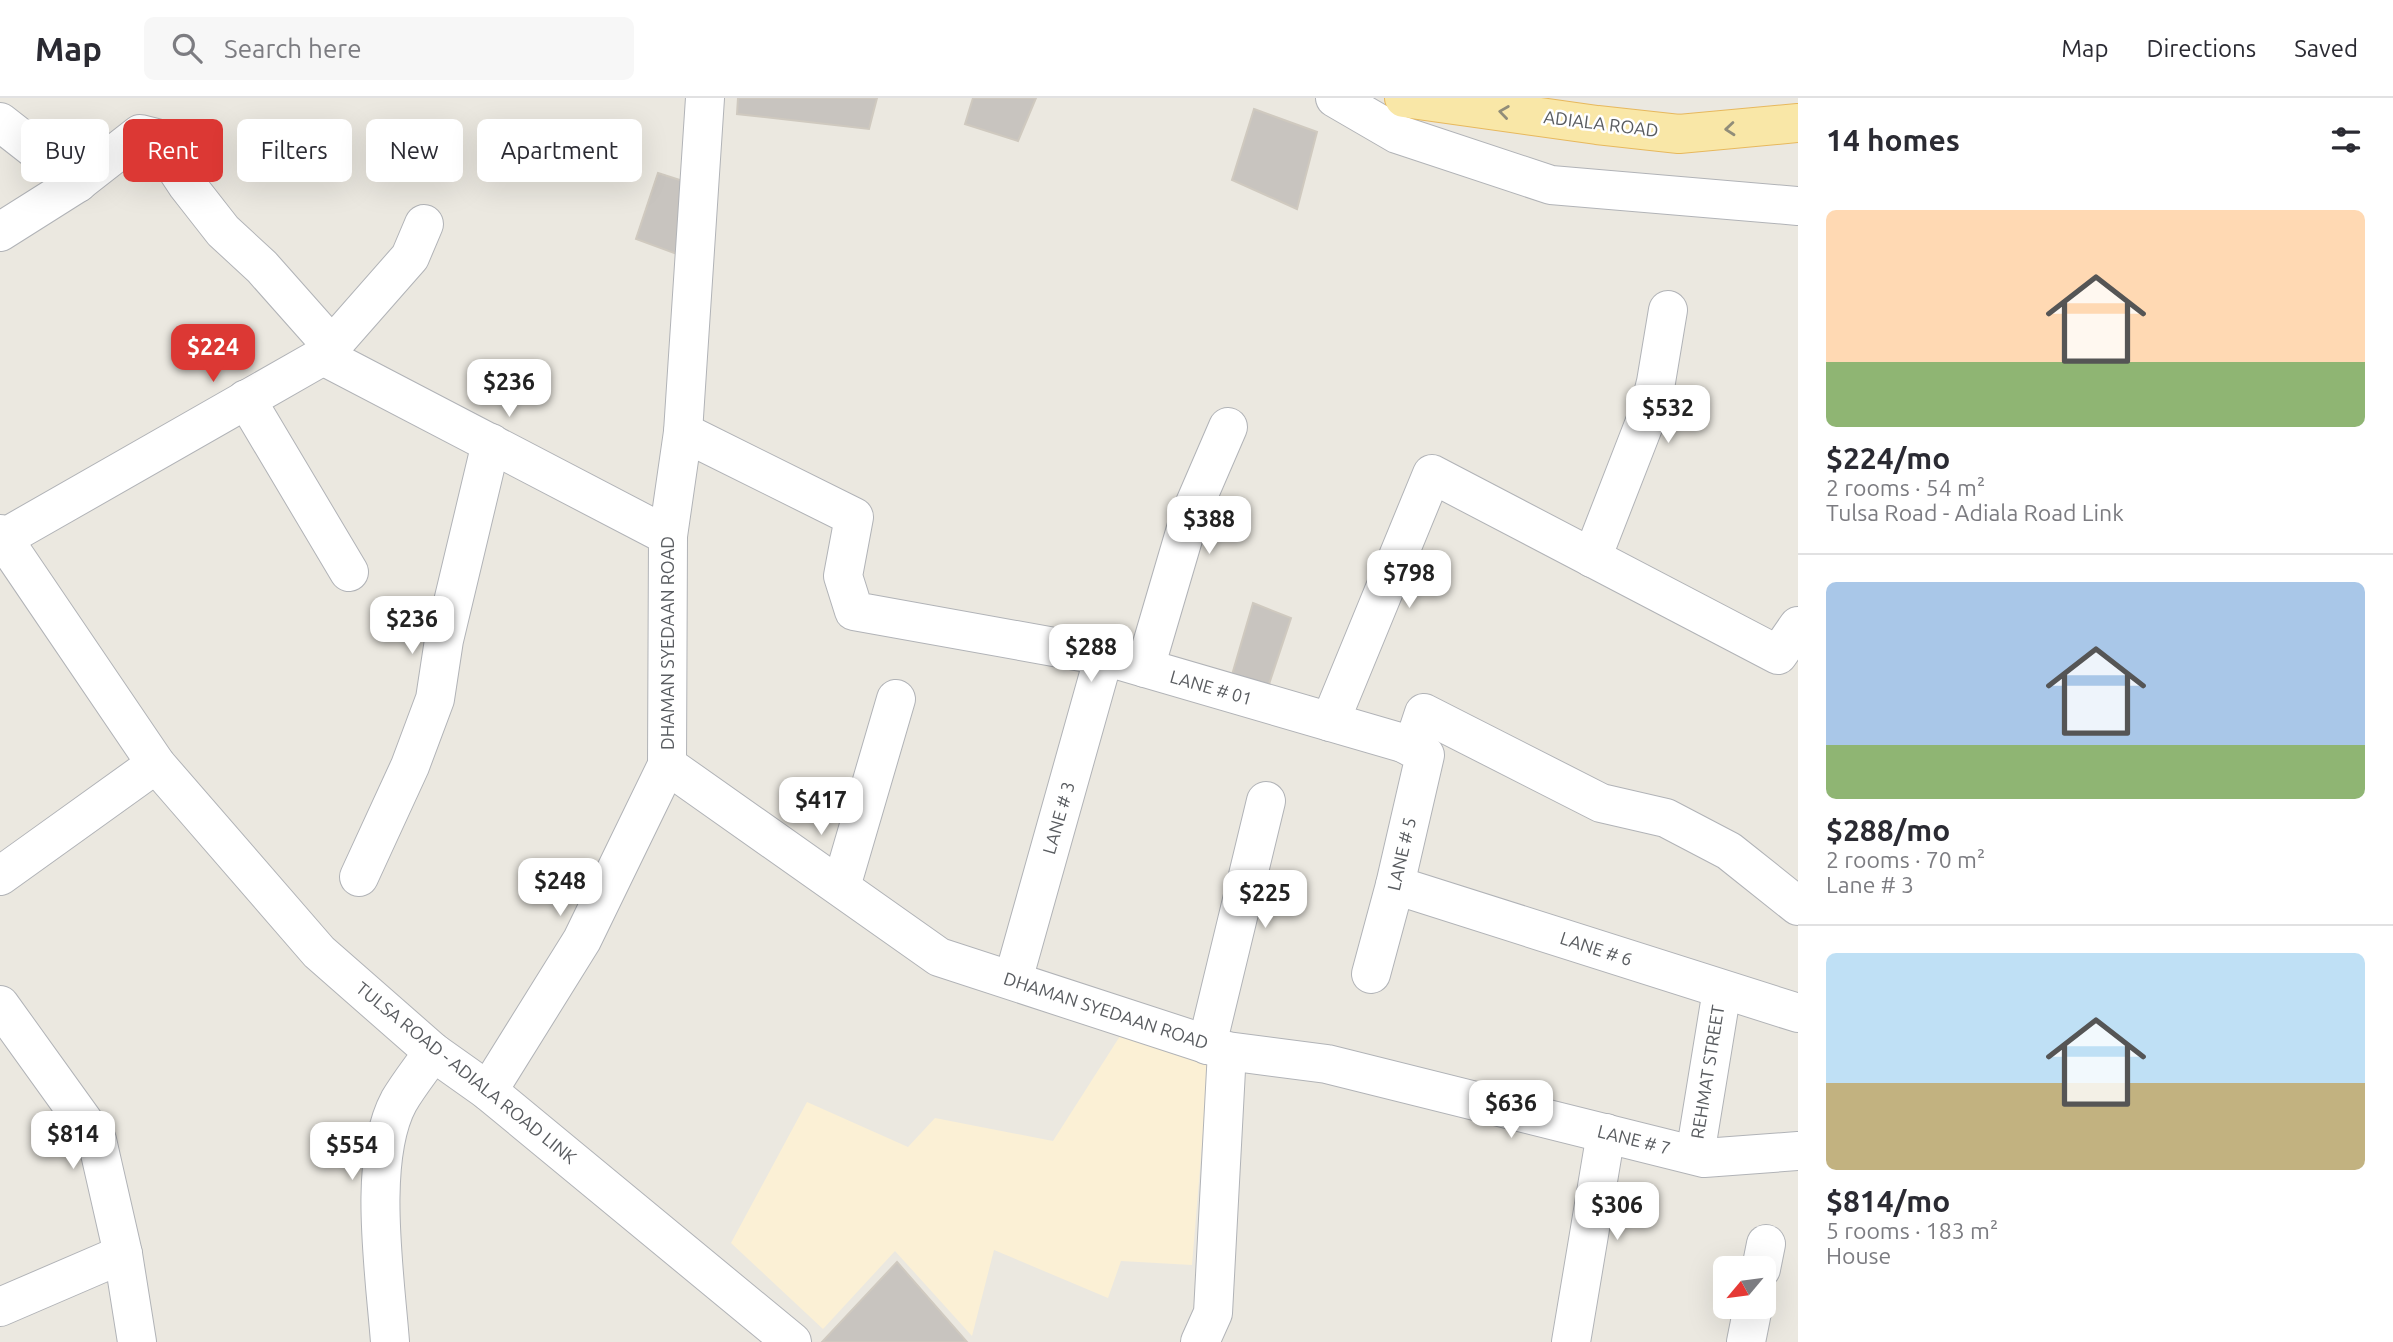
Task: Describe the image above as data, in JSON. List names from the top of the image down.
{
  "streets": {
    "main road": ["ADIALA ROAD"],
    "street": [
      "DHAMAN SYEDAAN ROAD",
      "LANE # 01",
      "LANE # 3",
      "LANE # 5",
      "LANE # 6",
      "REHMAT STREET",
      "TULSA ROAD - ADIALA ROAD LINK",
      "LANE # 7"
    ]
  },
  "crossings": [
    ["DHAMAN SYEDAAN ROAD", "LANE # 01"],
    ["DHAMAN SYEDAAN ROAD", "LANE # 3"],
    ["DHAMAN SYEDAAN ROAD", "LANE # 7"],
    ["LANE # 01", "LANE # 3"],
    ["LANE # 01", "LANE # 5"],
    ["LANE # 5", "LANE # 6"],
    ["LANE # 6", "REHMAT STREET"],
    ["REHMAT STREET", "LANE # 7"]
  ],
  "one_way": ["ADIALA ROAD"],
  "north": "bottom left",
  "page": {
    "header": "Map",
    "search": "Search here",
    "nav": ["Map", "Directions", "Saved"],
    "heading": "14 homes",
    "chip": [
      "Buy",
      "Rent",
      "Filters",
      "New",
      "Apartment"
    ],
    "list": [
      {
        "name": "$224/mo",
        "note": "2 rooms · 54 m² · Tulsa Road - Adiala Road Link"
      },
      {
        "name": "$288/mo",
        "note": "2 rooms · 70 m² · Lane # 3"
      },
      {
        "name": "$814/mo",
        "note": "5 rooms · 183 m² · House"
      }
    ],
    "price": [
      "$224",
      "$236",
      "$532",
      "$388",
      "$798",
      "$236",
      "$288",
      "$417",
      "$248",
      "$225",
      "$636",
      "$814",
      "$554",
      "$306"
    ]
  }
}
